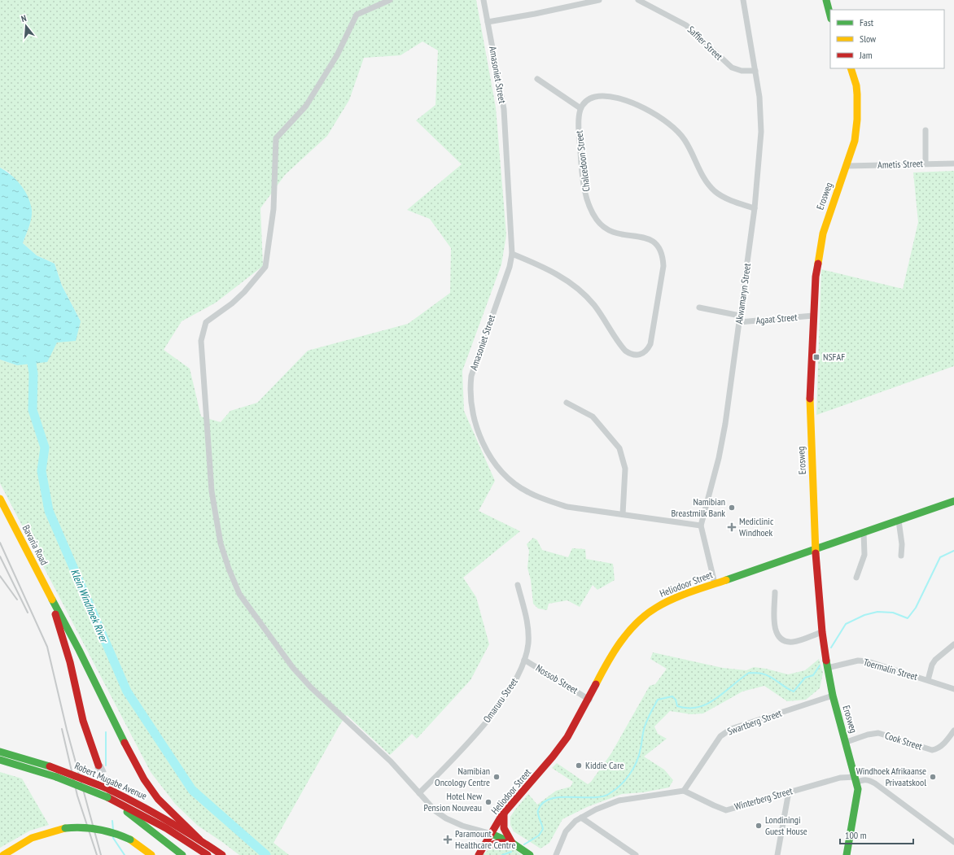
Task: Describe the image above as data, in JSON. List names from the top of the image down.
{
  "streets": {
    "street": [
      "Saffier Street",
      "Amasoniet Street",
      "Chalcedoon Street",
      "Ametis Street",
      "Erosweg",
      "Akwamaryn Street",
      "Agaat Street",
      "Bavaria Road",
      "Heliodoor Street",
      "Toermalin Street",
      "Nossob Street",
      "Omaruru Street",
      "Swartberg Street",
      "Cook Street",
      "Robert Mugabe Avenue",
      "Winterberg Street"
    ]
  },
  "crossings": [
    ["Saffier Street", "Akwamaryn Street"],
    ["Amasoniet Street", "Chalcedoon Street"],
    ["Amasoniet Street", "Akwamaryn Street"],
    ["Ametis Street", "Erosweg"],
    ["Erosweg", "Agaat Street"],
    ["Erosweg", "Heliodoor Street"],
    ["Erosweg", "Toermalin Street"],
    ["Erosweg", "Swartberg Street"],
    ["Erosweg", "Cook Street"],
    ["Erosweg", "Winterberg Street"],
    ["Akwamaryn Street", "Agaat Street"],
    ["Akwamaryn Street", "Heliodoor Street"],
    ["Heliodoor Street", "Nossob Street"],
    ["Nossob Street", "Omaruru Street"],
    ["Swartberg Street", "Winterberg Street"]
  ],
  "water": ["Klein Windhoek River"],
  "places": {
    "transit": ["NSFAF"],
    "other": [
      "Namibian Breastmilk Bank",
      "Kiddie Care",
      "Namibian Oncology Centre",
      "Windhoek Afrikaanse Privaatskool",
      "Hotel New Pension Nouveau",
      "Londiningi Guest House"
    ],
    "health": ["Mediclinic Windhoek", "Paramount Healthcare Centre"]
  },
  "legend": ["Fast", "Slow", "Jam"],
  "scale_bar": "100 m",
  "north": "top"
}
